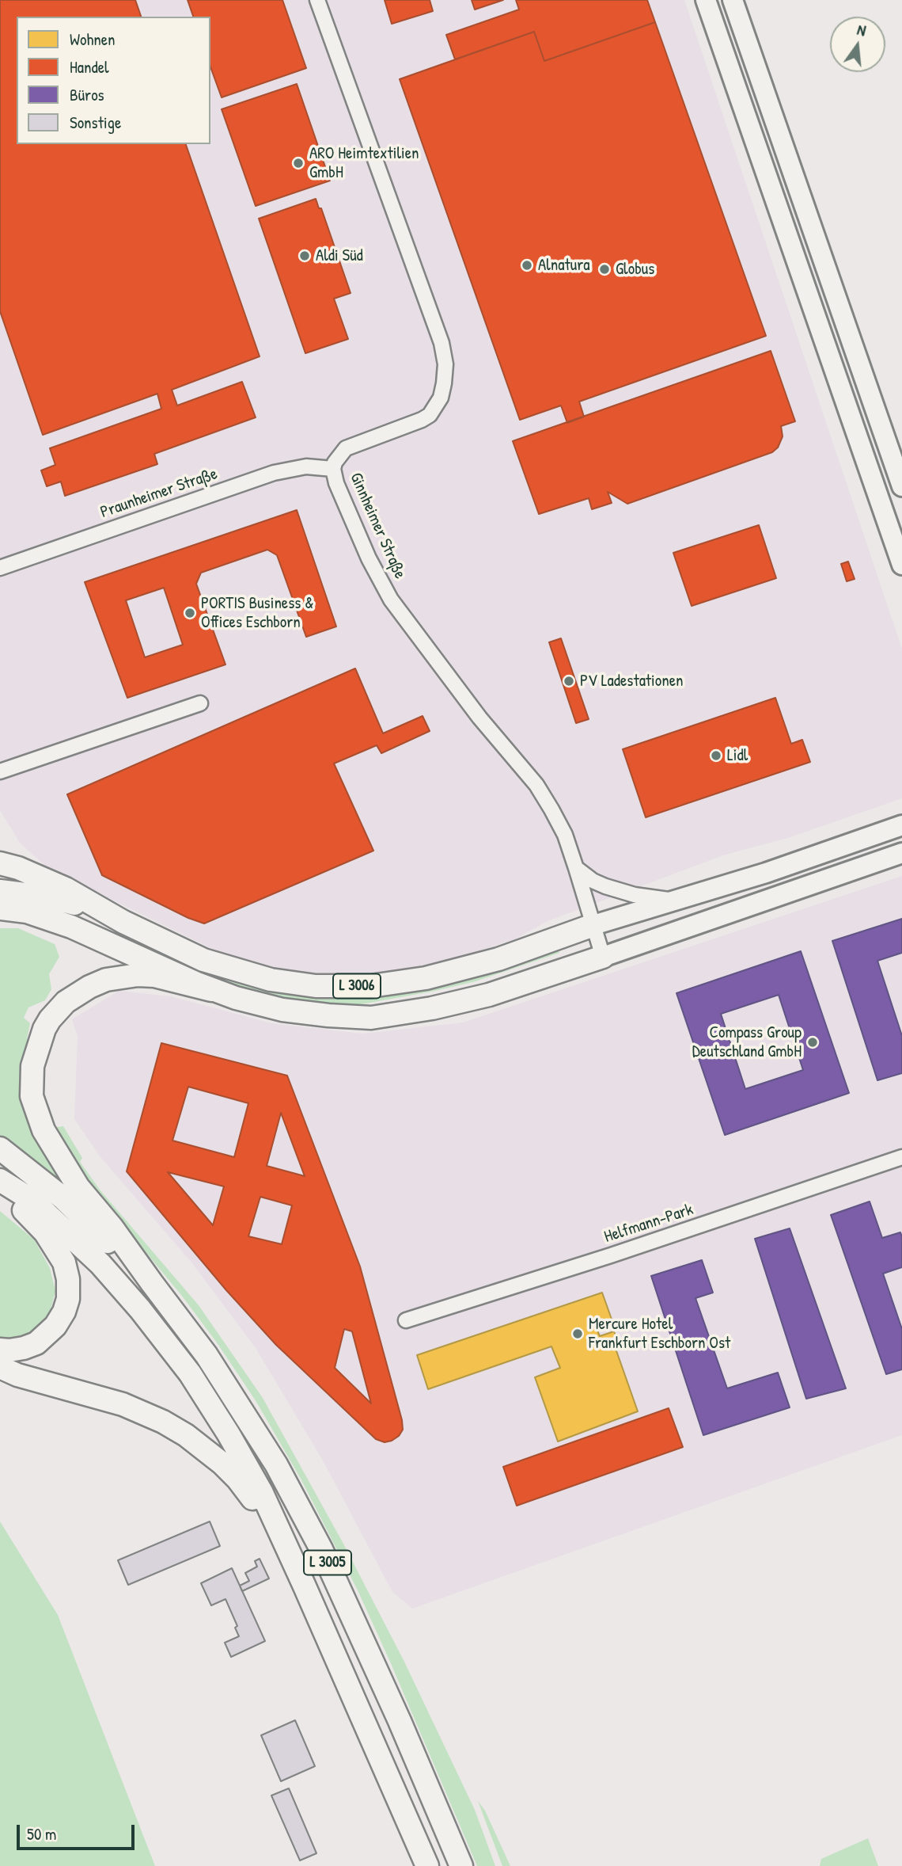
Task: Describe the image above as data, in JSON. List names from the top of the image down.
{
  "streets": {
    "highway": ["L 3006", "L 3005"],
    "street": ["Praunheimer Straße", "Ginnheimer Straße", "Helfmann-Park"]
  },
  "crossings": [
    ["Praunheimer Straße", "Ginnheimer Straße"],
    ["Ginnheimer Straße", "L 3006"]
  ],
  "places": [
    "ARO Heimtextilien GmbH",
    "Aldi Süd",
    "Alnatura",
    "Globus",
    "PORTIS Business & Offices Eschborn",
    "PV Ladestationen",
    "Lidl",
    "Compass Group Deutschland GmbH",
    "Mercure Hotel Frankfurt Eschborn Ost"
  ],
  "legend": [
    "Wohnen",
    "Handel",
    "Büros",
    "Sonstige"
  ],
  "scale_bar": "50 m",
  "north": "top"
}
